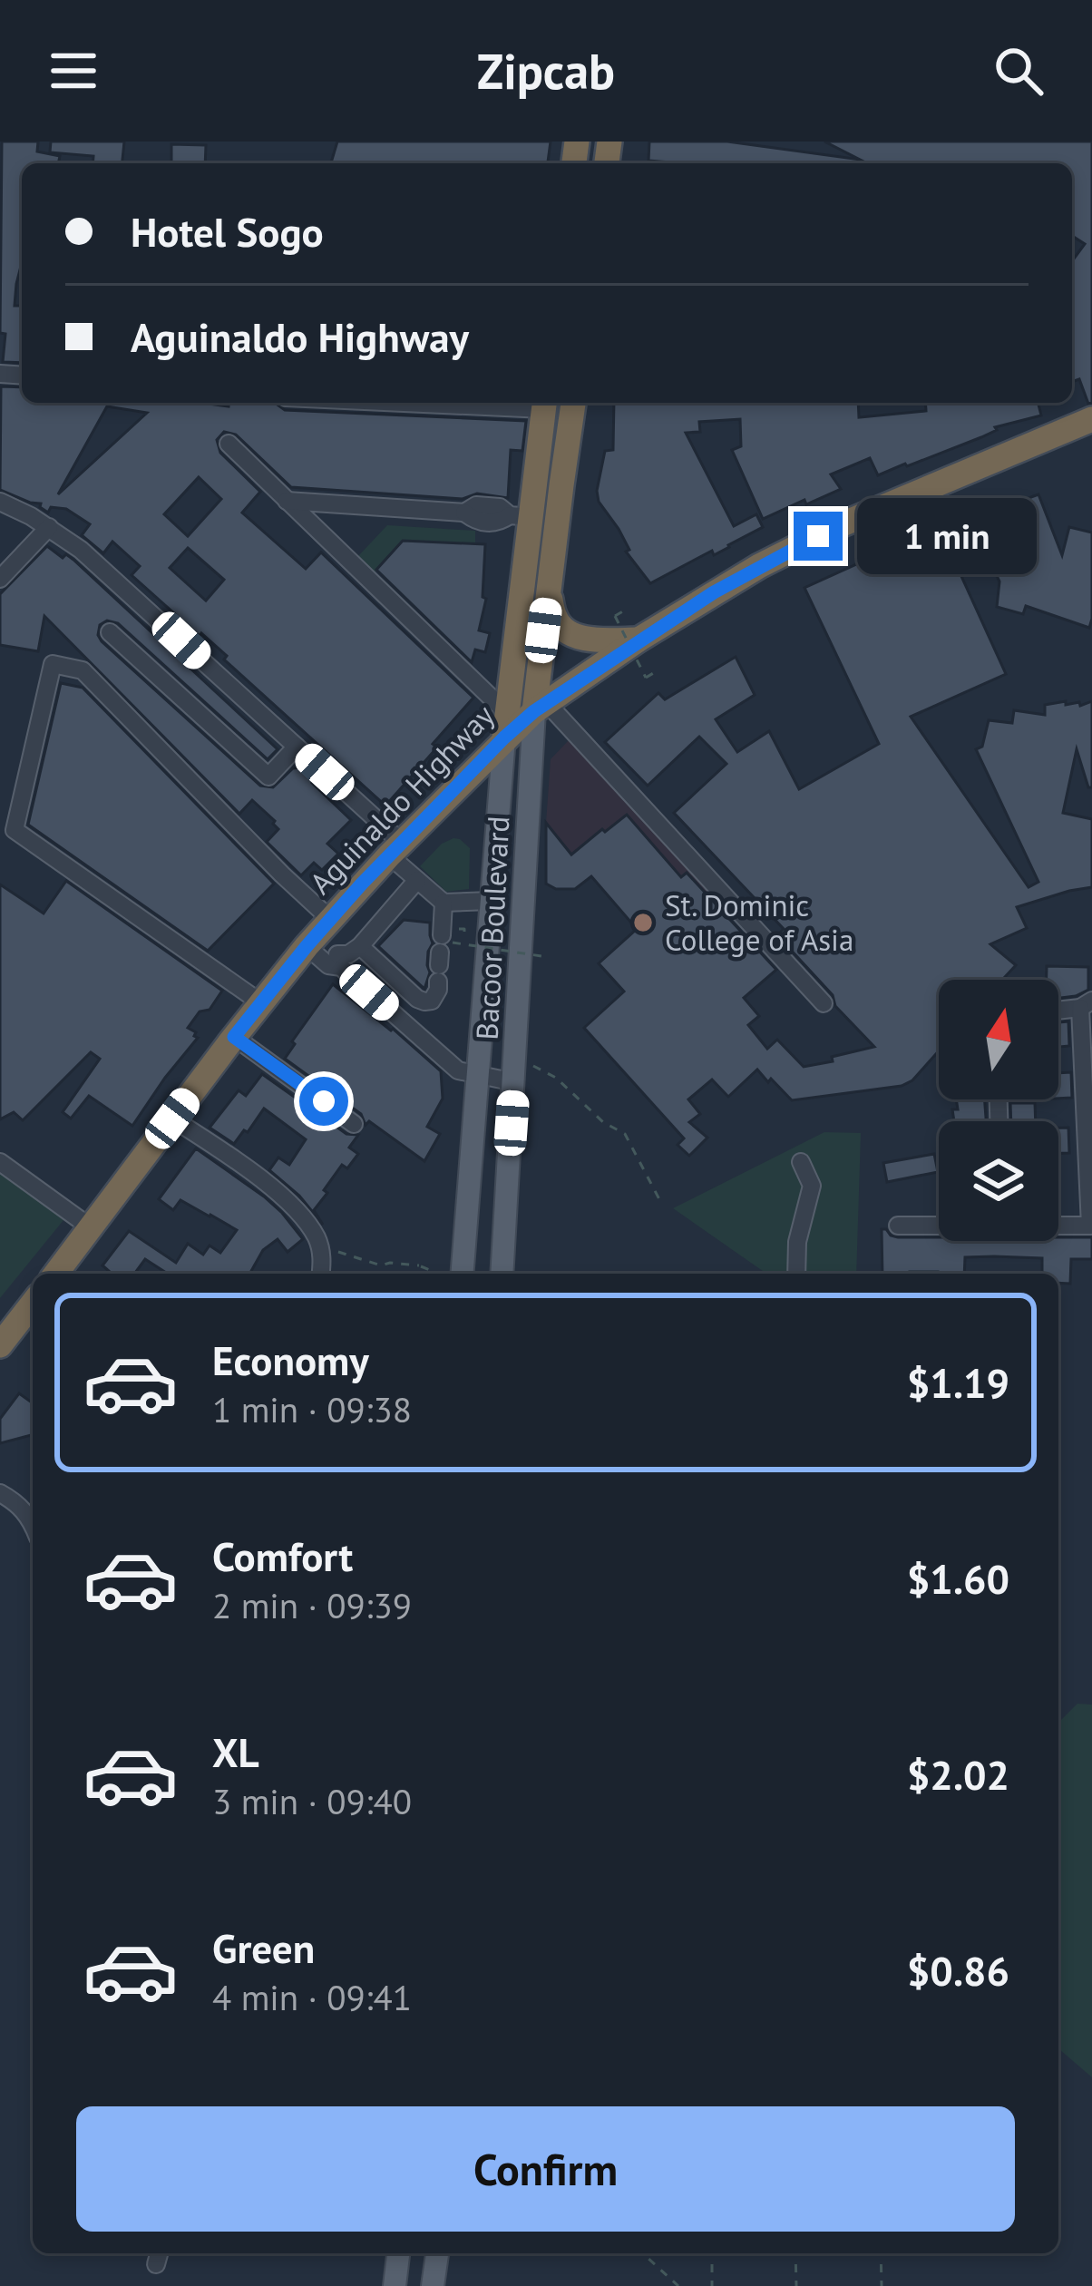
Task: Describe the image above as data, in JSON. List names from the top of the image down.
{
  "streets": {
    "highway": ["Aguinaldo Highway"],
    "main road": ["Bacoor Boulevard"]
  },
  "crossings": [
    ["Aguinaldo Highway", "Bacoor Boulevard"]
  ],
  "places": ["St. Dominic College of Asia"],
  "north": "top",
  "page": {
    "header": "Zipcab",
    "banner": ["Hotel Sogo", "Aguinaldo Highway"],
    "bubble": "1 min",
    "list": [
      {
        "name": "Economy",
        "note": "1 min · 09:38",
        "value": "$1.19"
      },
      {
        "name": "Comfort",
        "note": "2 min · 09:39",
        "value": "$1.60"
      },
      {
        "name": "XL",
        "note": "3 min · 09:40",
        "value": "$2.02"
      },
      {
        "name": "Green",
        "note": "4 min · 09:41",
        "value": "$0.86"
      }
    ],
    "buttons": "Confirm"
  }
}
